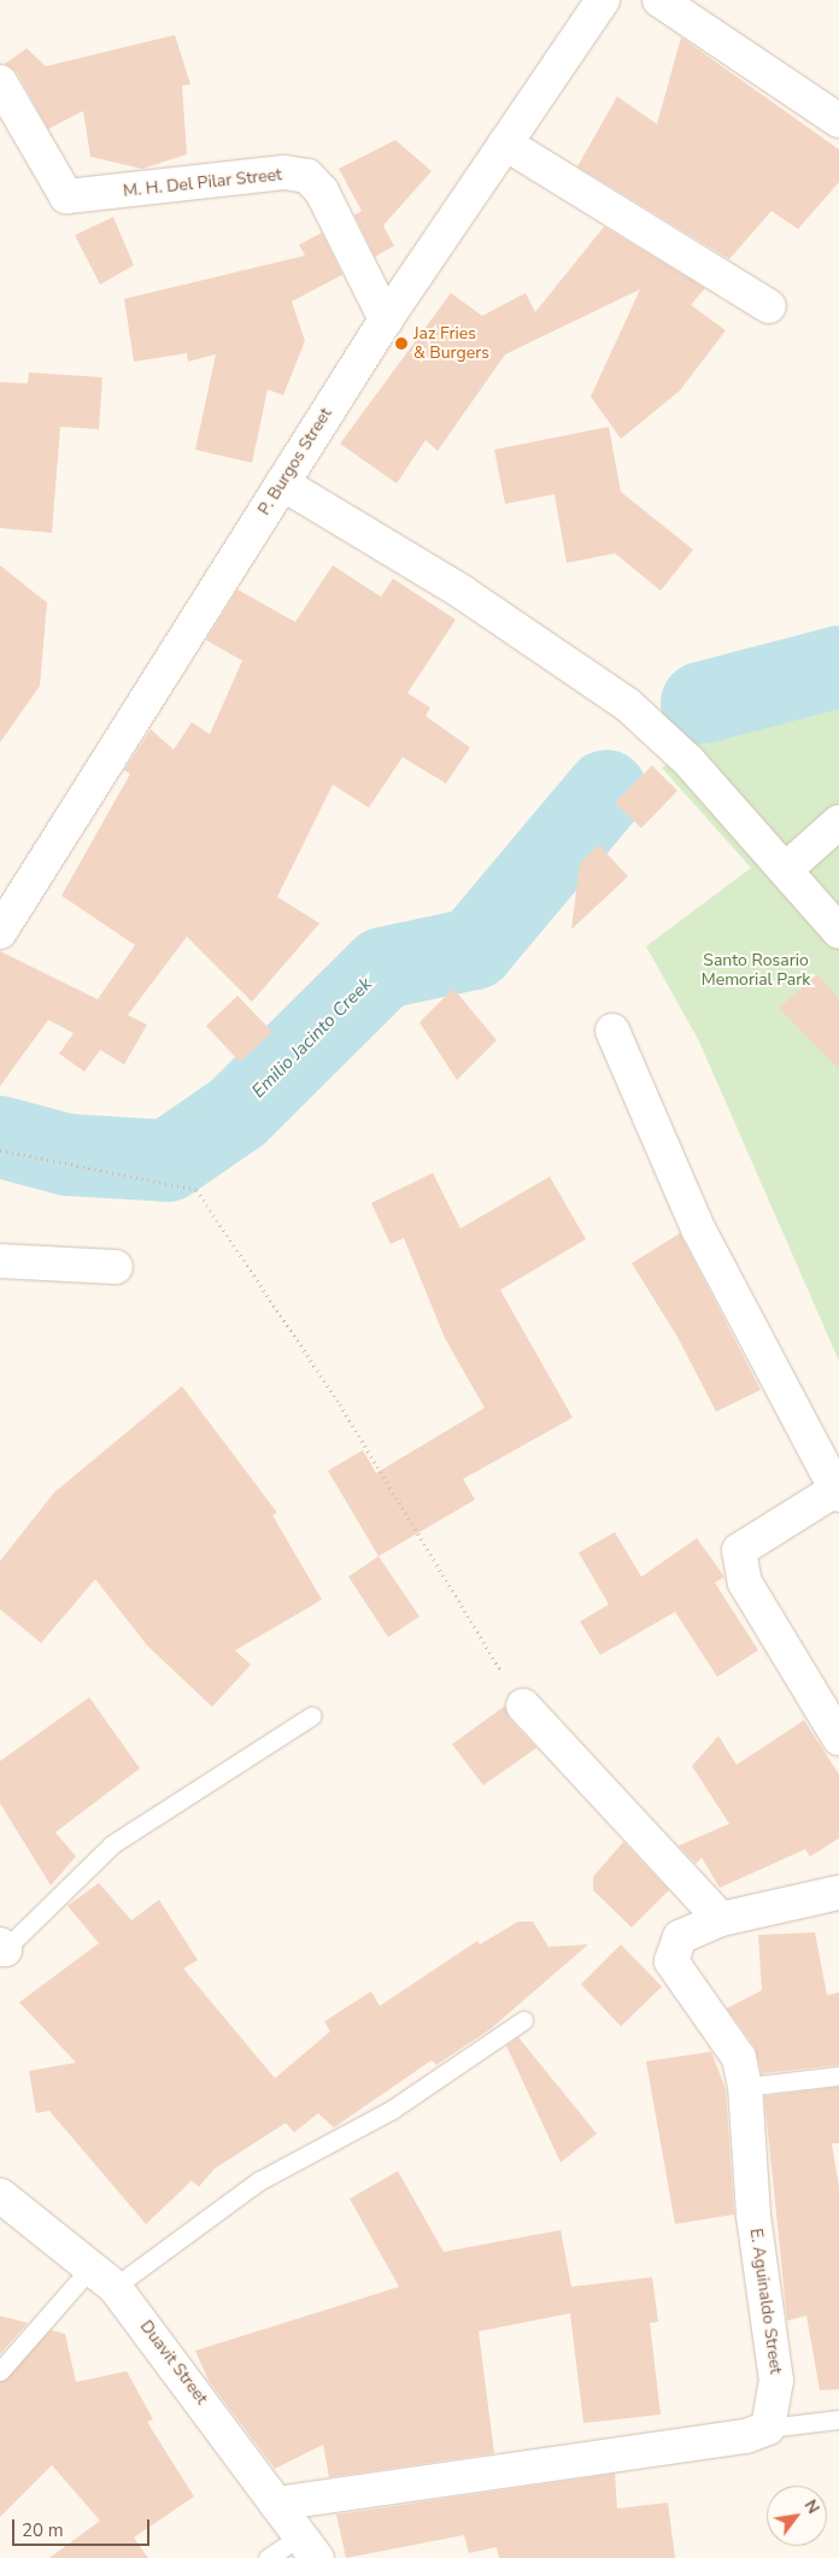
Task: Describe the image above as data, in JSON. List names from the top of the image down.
{
  "streets": {
    "street": [
      "M. H. Del Pilar Street",
      "P. Burgos Street",
      "E. Aguinaldo Street",
      "Duavit Street"
    ]
  },
  "crossings": [
    ["M. H. Del Pilar Street", "P. Burgos Street"]
  ],
  "water": ["Emilio Jacinto Creek"],
  "parks": ["Santo Rosario Memorial Park"],
  "places": ["Jaz Fries & Burgers"],
  "scale_bar": "20 m",
  "north": "top right"
}
